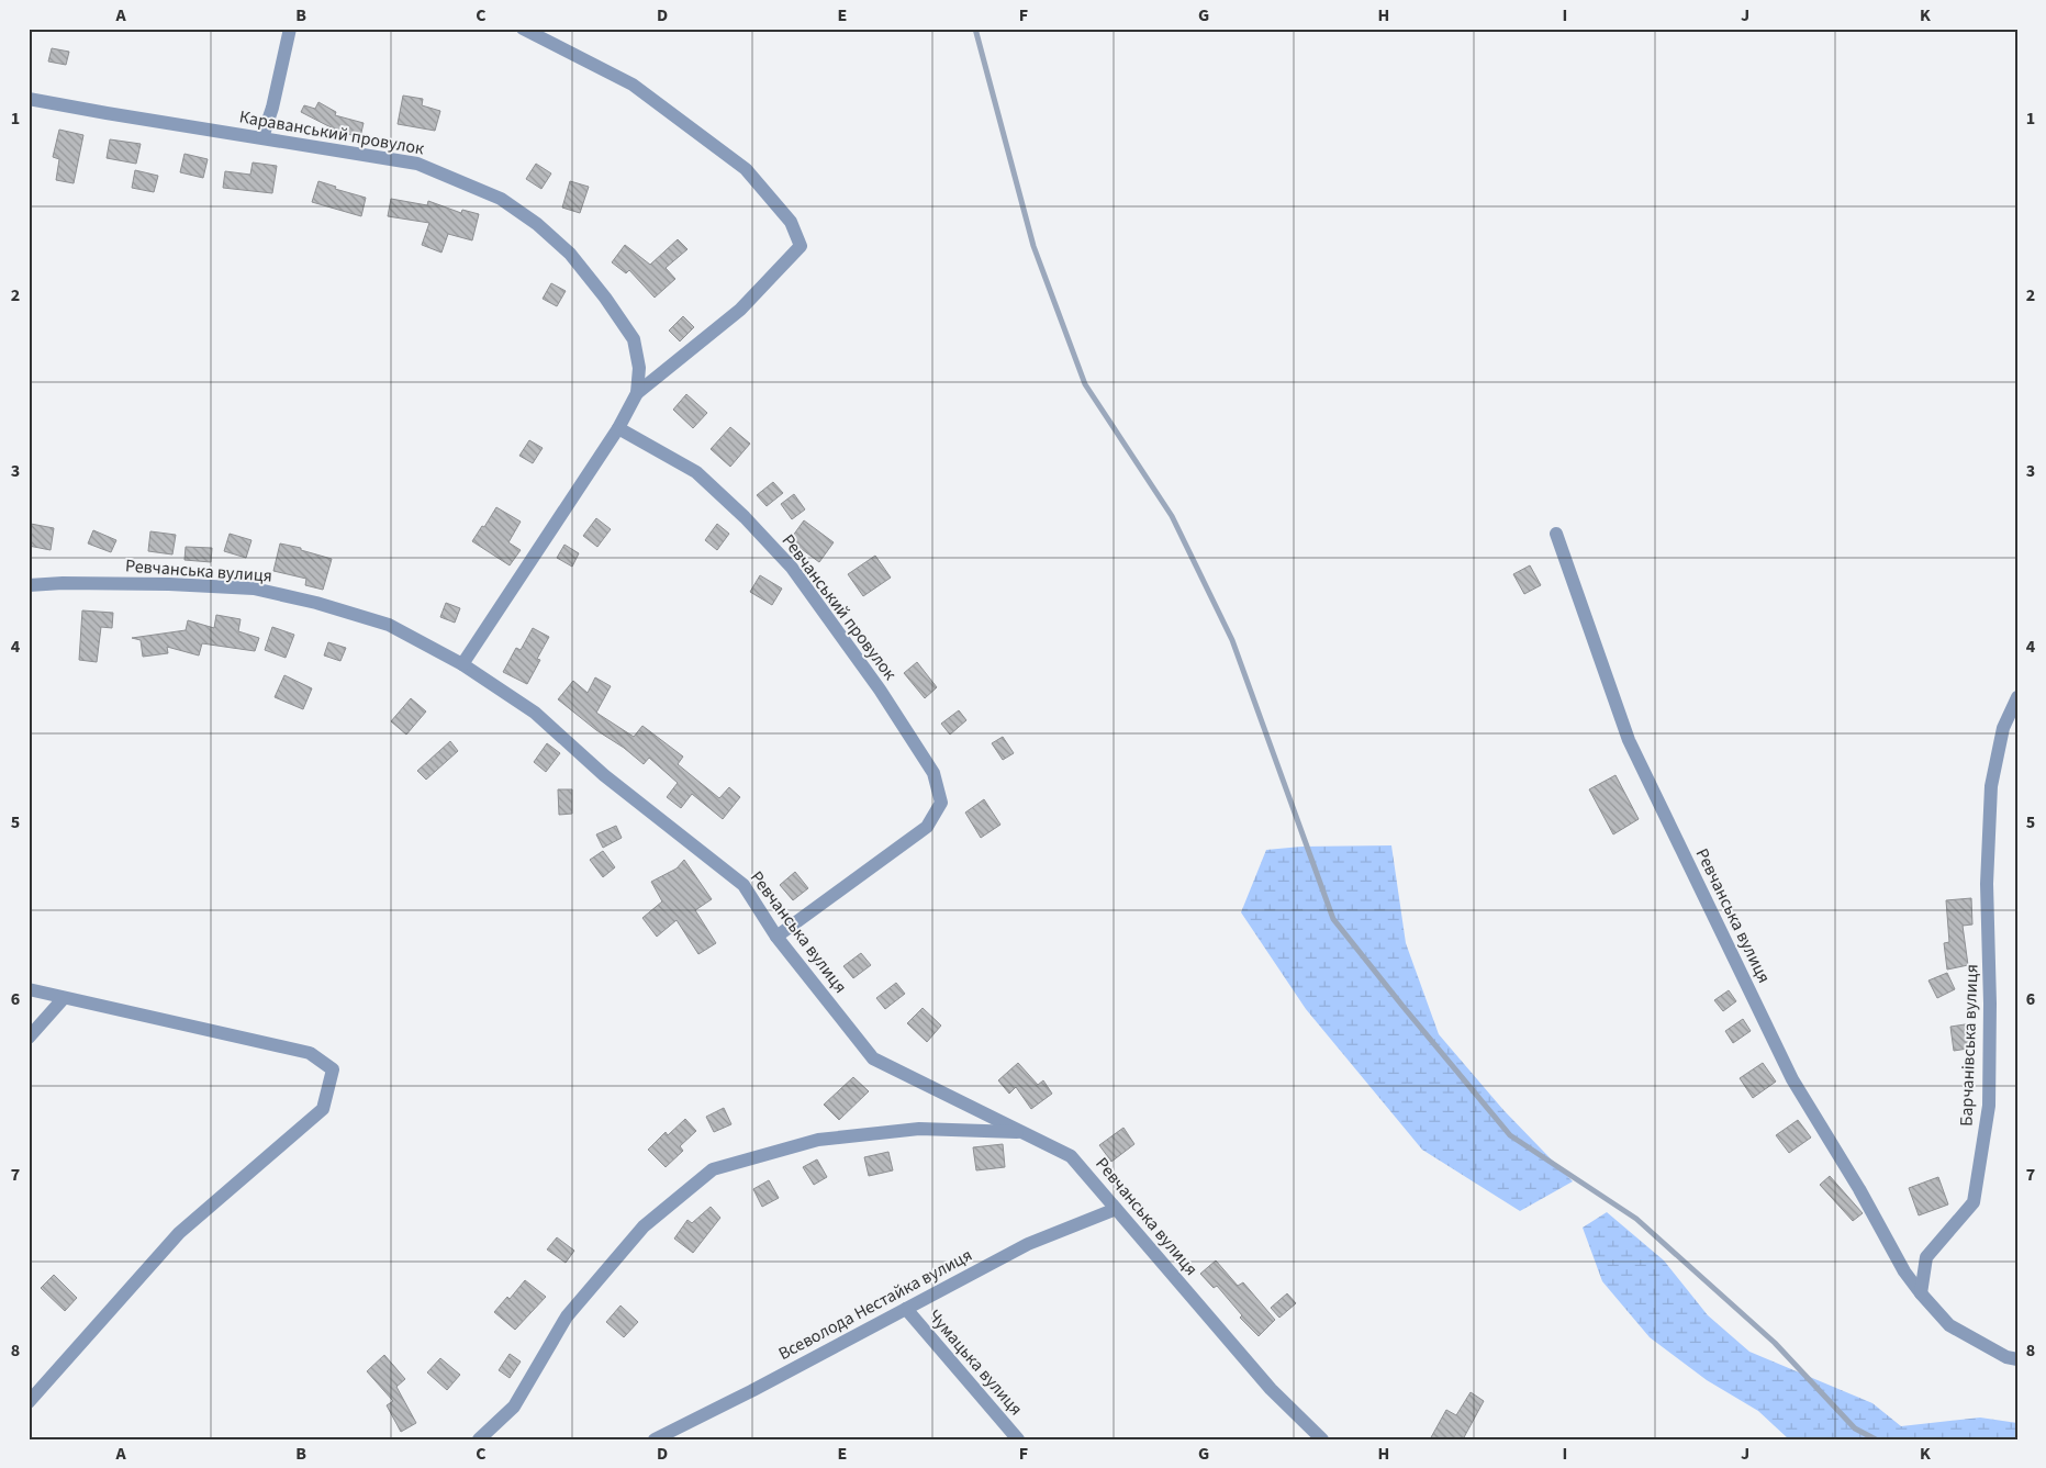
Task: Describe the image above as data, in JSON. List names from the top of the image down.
{
  "streets": {
    "street": [
      "Караванський провулок",
      "Ревчанська вулиця",
      "Ревчанський провулок",
      "Барчанівська вулиця",
      "Всеволода Нестайка вулиця",
      "Чумацька вулиця"
    ]
  },
  "crossings": [
    ["Караванський провулок", "Ревчанський провулок"],
    ["Ревчанська вулиця", "Ревчанський провулок"],
    ["Ревчанська вулиця", "Барчанівська вулиця"],
    ["Ревчанська вулиця", "Всеволода Нестайка вулиця"],
    ["Всеволода Нестайка вулиця", "Чумацька вулиця"]
  ],
  "grid": {
    "columns": [
      "A",
      "B",
      "C",
      "D",
      "E",
      "F",
      "G",
      "H",
      "I",
      "J",
      "K"
    ],
    "rows": [
      "1",
      "2",
      "3",
      "4",
      "5",
      "6",
      "7",
      "8"
    ]
  }
}
